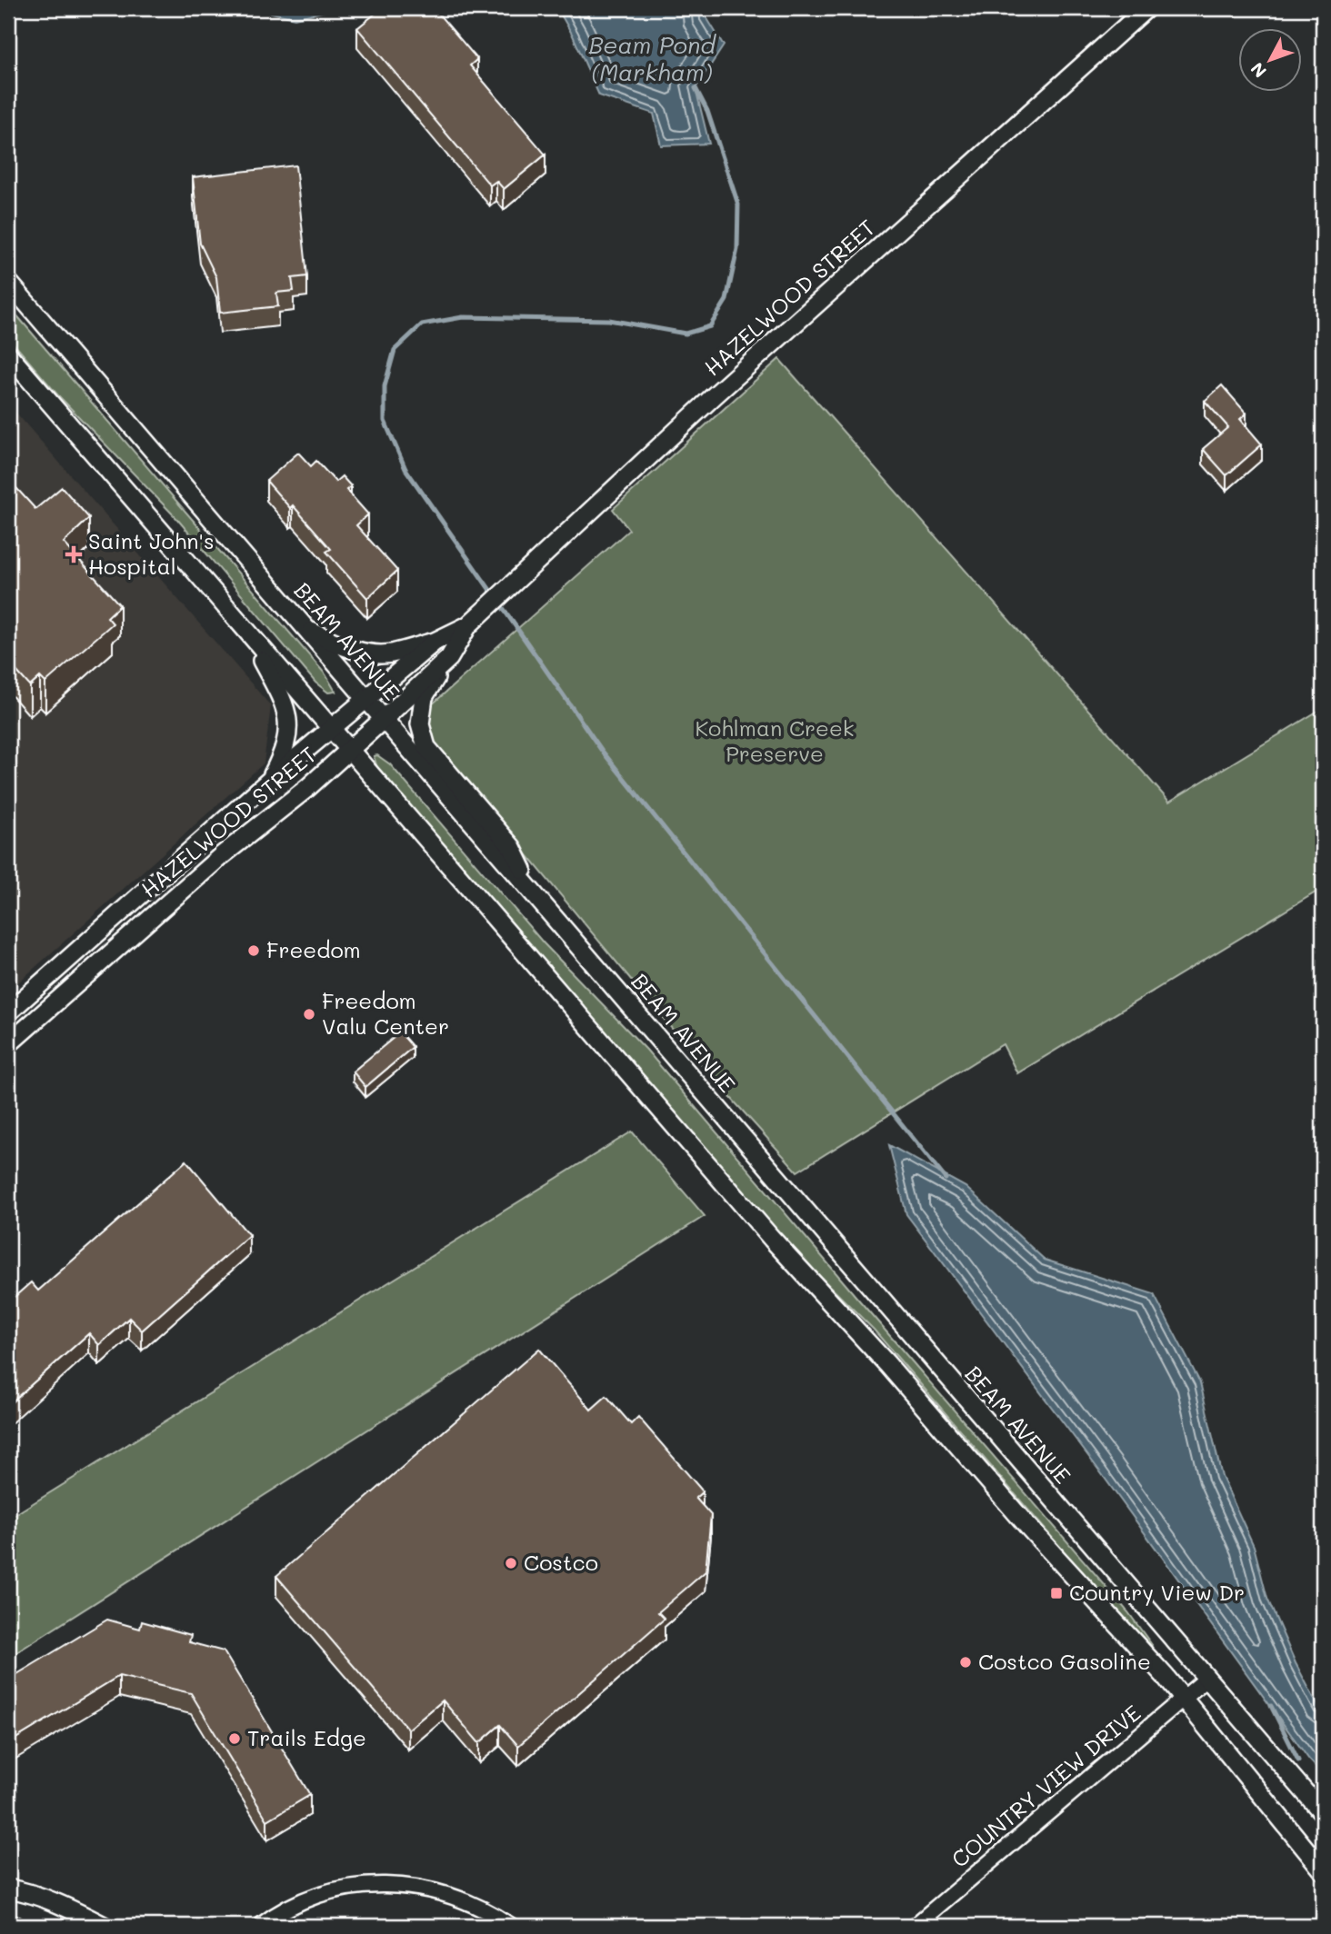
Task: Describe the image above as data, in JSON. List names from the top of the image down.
{
  "streets": {
    "street": ["HAZELWOOD STREET", "BEAM AVENUE", "COUNTRY VIEW DRIVE"]
  },
  "crossings": [
    ["HAZELWOOD STREET", "BEAM AVENUE"],
    ["BEAM AVENUE", "COUNTRY VIEW DRIVE"]
  ],
  "water": ["Beam Pond (Markham)"],
  "parks": ["Kohlman Creek Preserve"],
  "places": {
    "health": ["Saint John's Hospital"],
    "other": [
      "Freedom",
      "Freedom Valu Center",
      "Costco",
      "Costco Gasoline",
      "Trails Edge"
    ],
    "transit": ["Country View Dr"]
  },
  "north": "bottom left"
}
